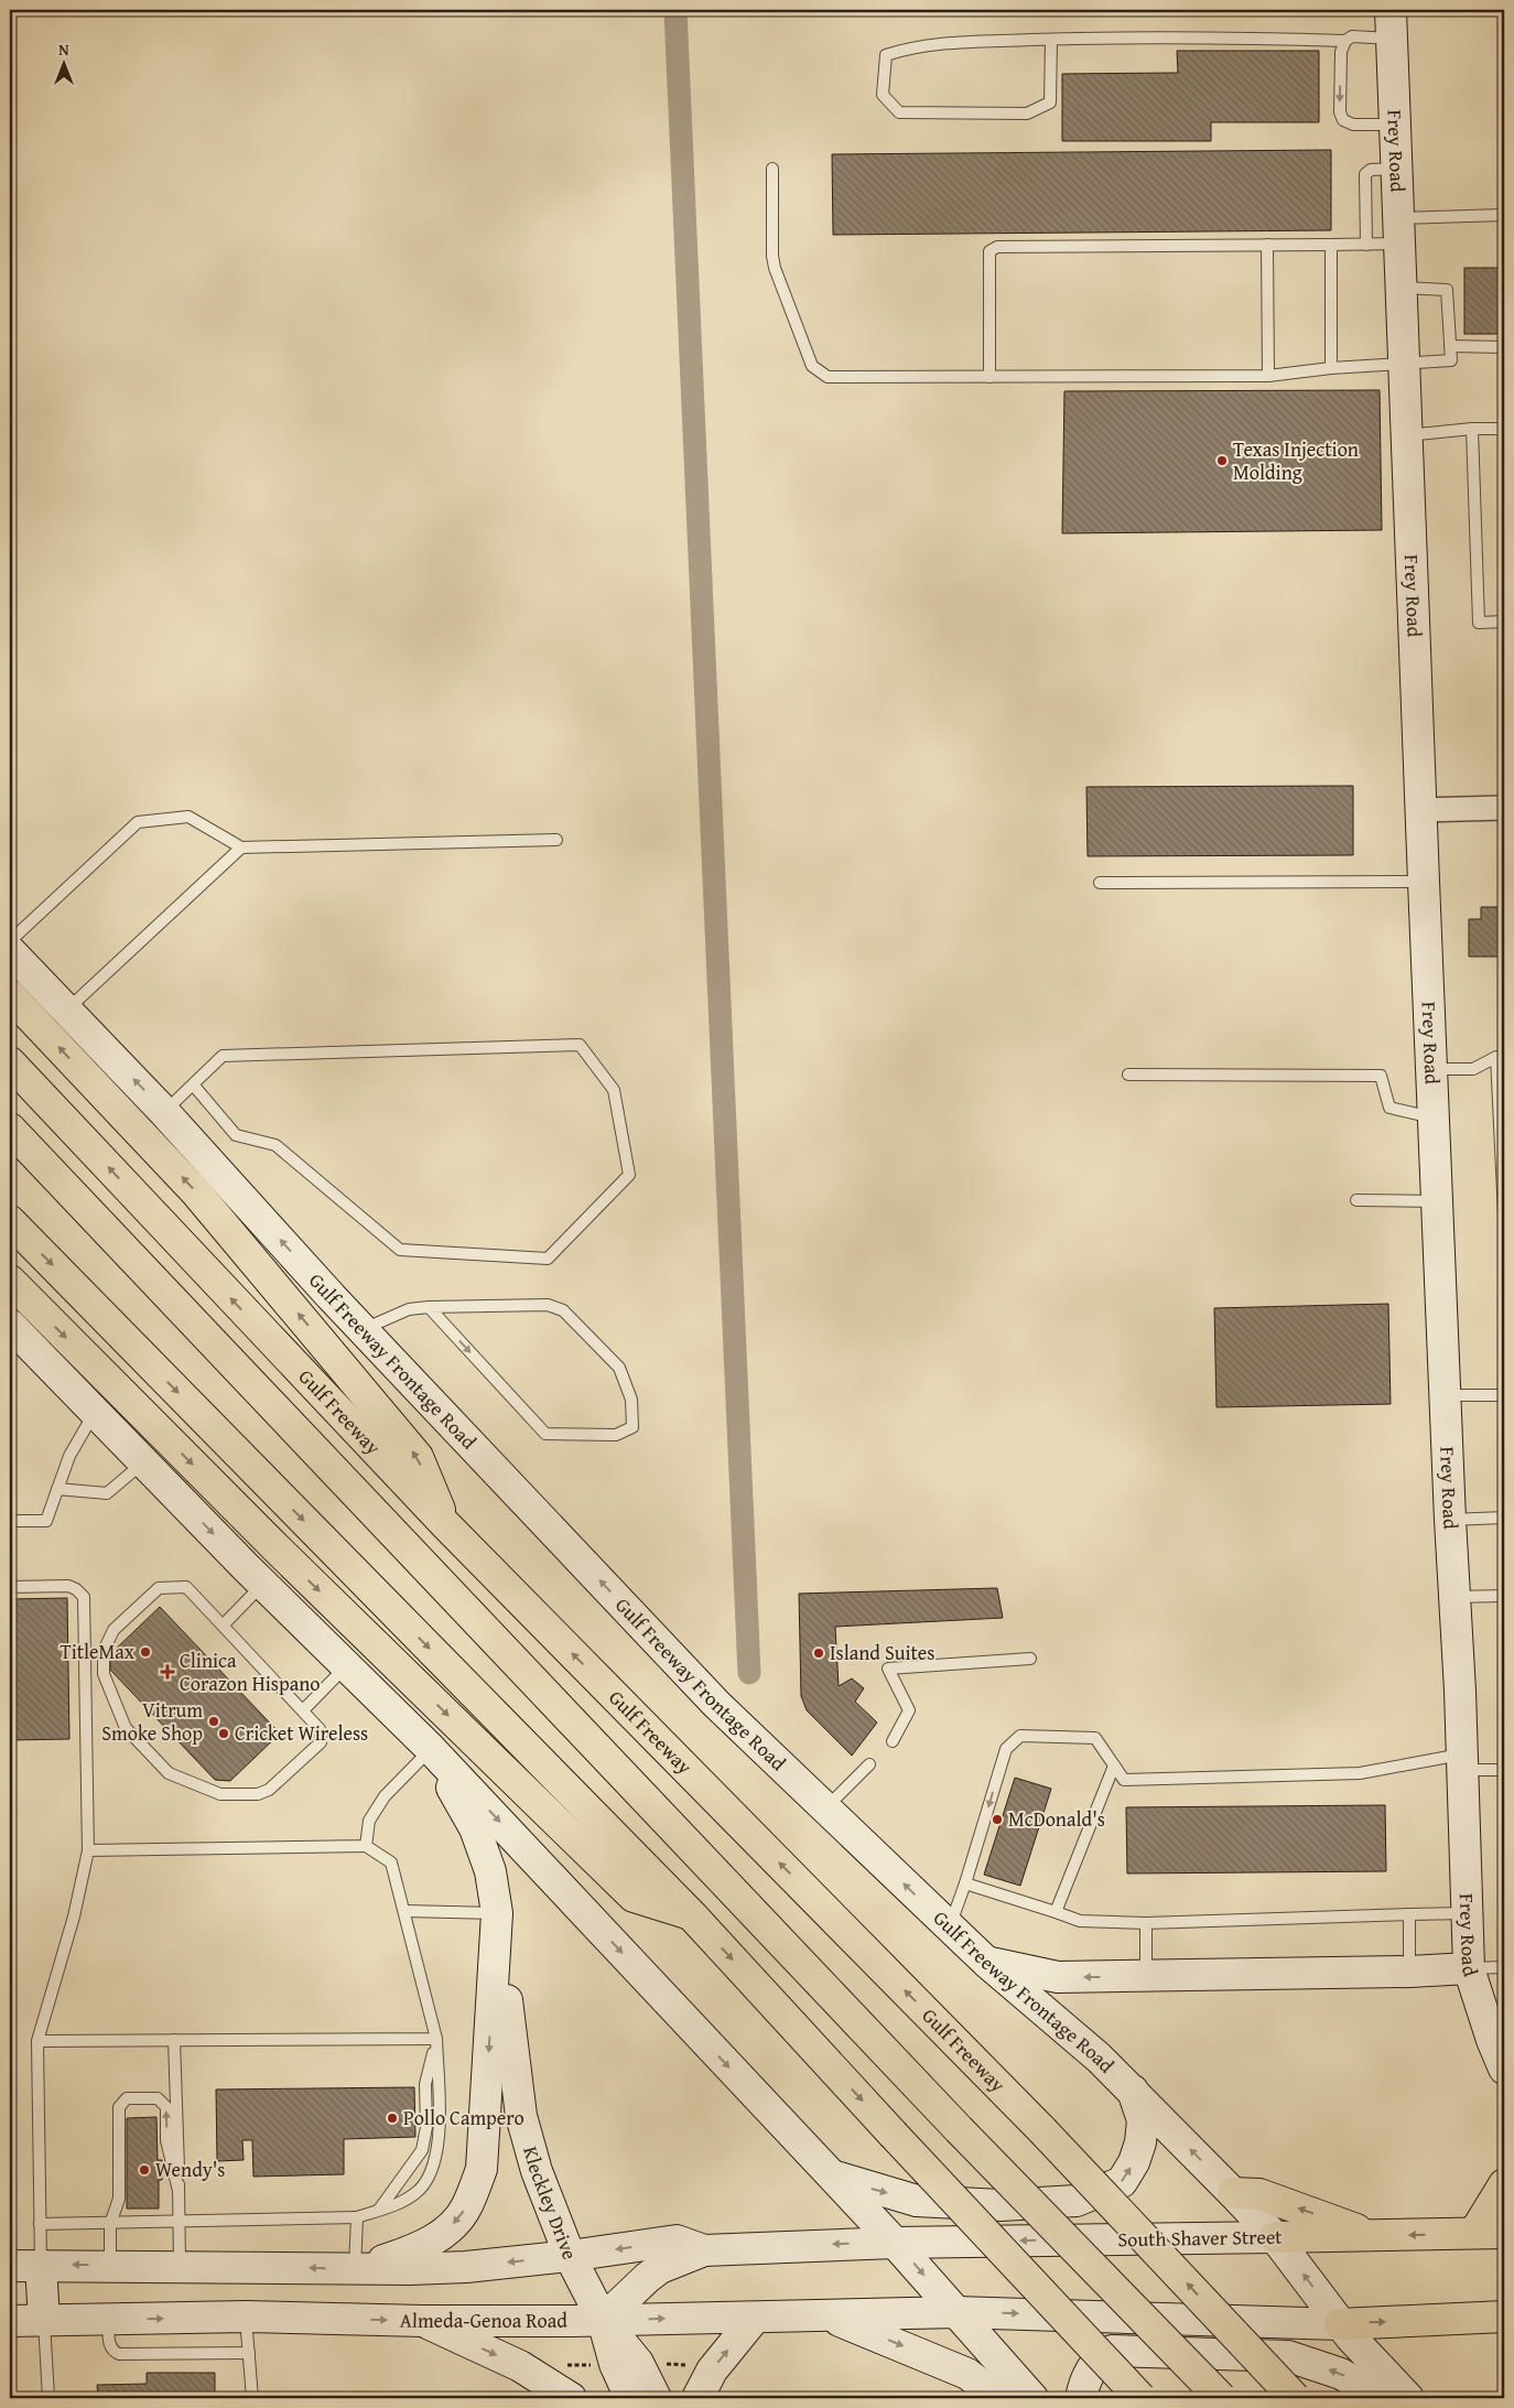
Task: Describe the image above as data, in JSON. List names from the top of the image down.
{
  "streets": {
    "main road": [
      "Frey Road",
      "Gulf Freeway Frontage Road",
      "Gulf Freeway",
      "Kleckley Drive",
      "South Shaver Street",
      "Almeda-Genoa Road"
    ]
  },
  "crossings": [
    ["Gulf Freeway Frontage Road", "South Shaver Street"],
    ["Kleckley Drive", "Almeda-Genoa Road"]
  ],
  "places": {
    "other": [
      "Texas Injection Molding",
      "TitleMax",
      "Island Suites",
      "Vitrum Smoke Shop",
      "Cricket Wireless",
      "McDonald's",
      "Pollo Campero",
      "Wendy's"
    ],
    "health": ["Clinica Corazon Hispano"]
  },
  "north": "top"
}
